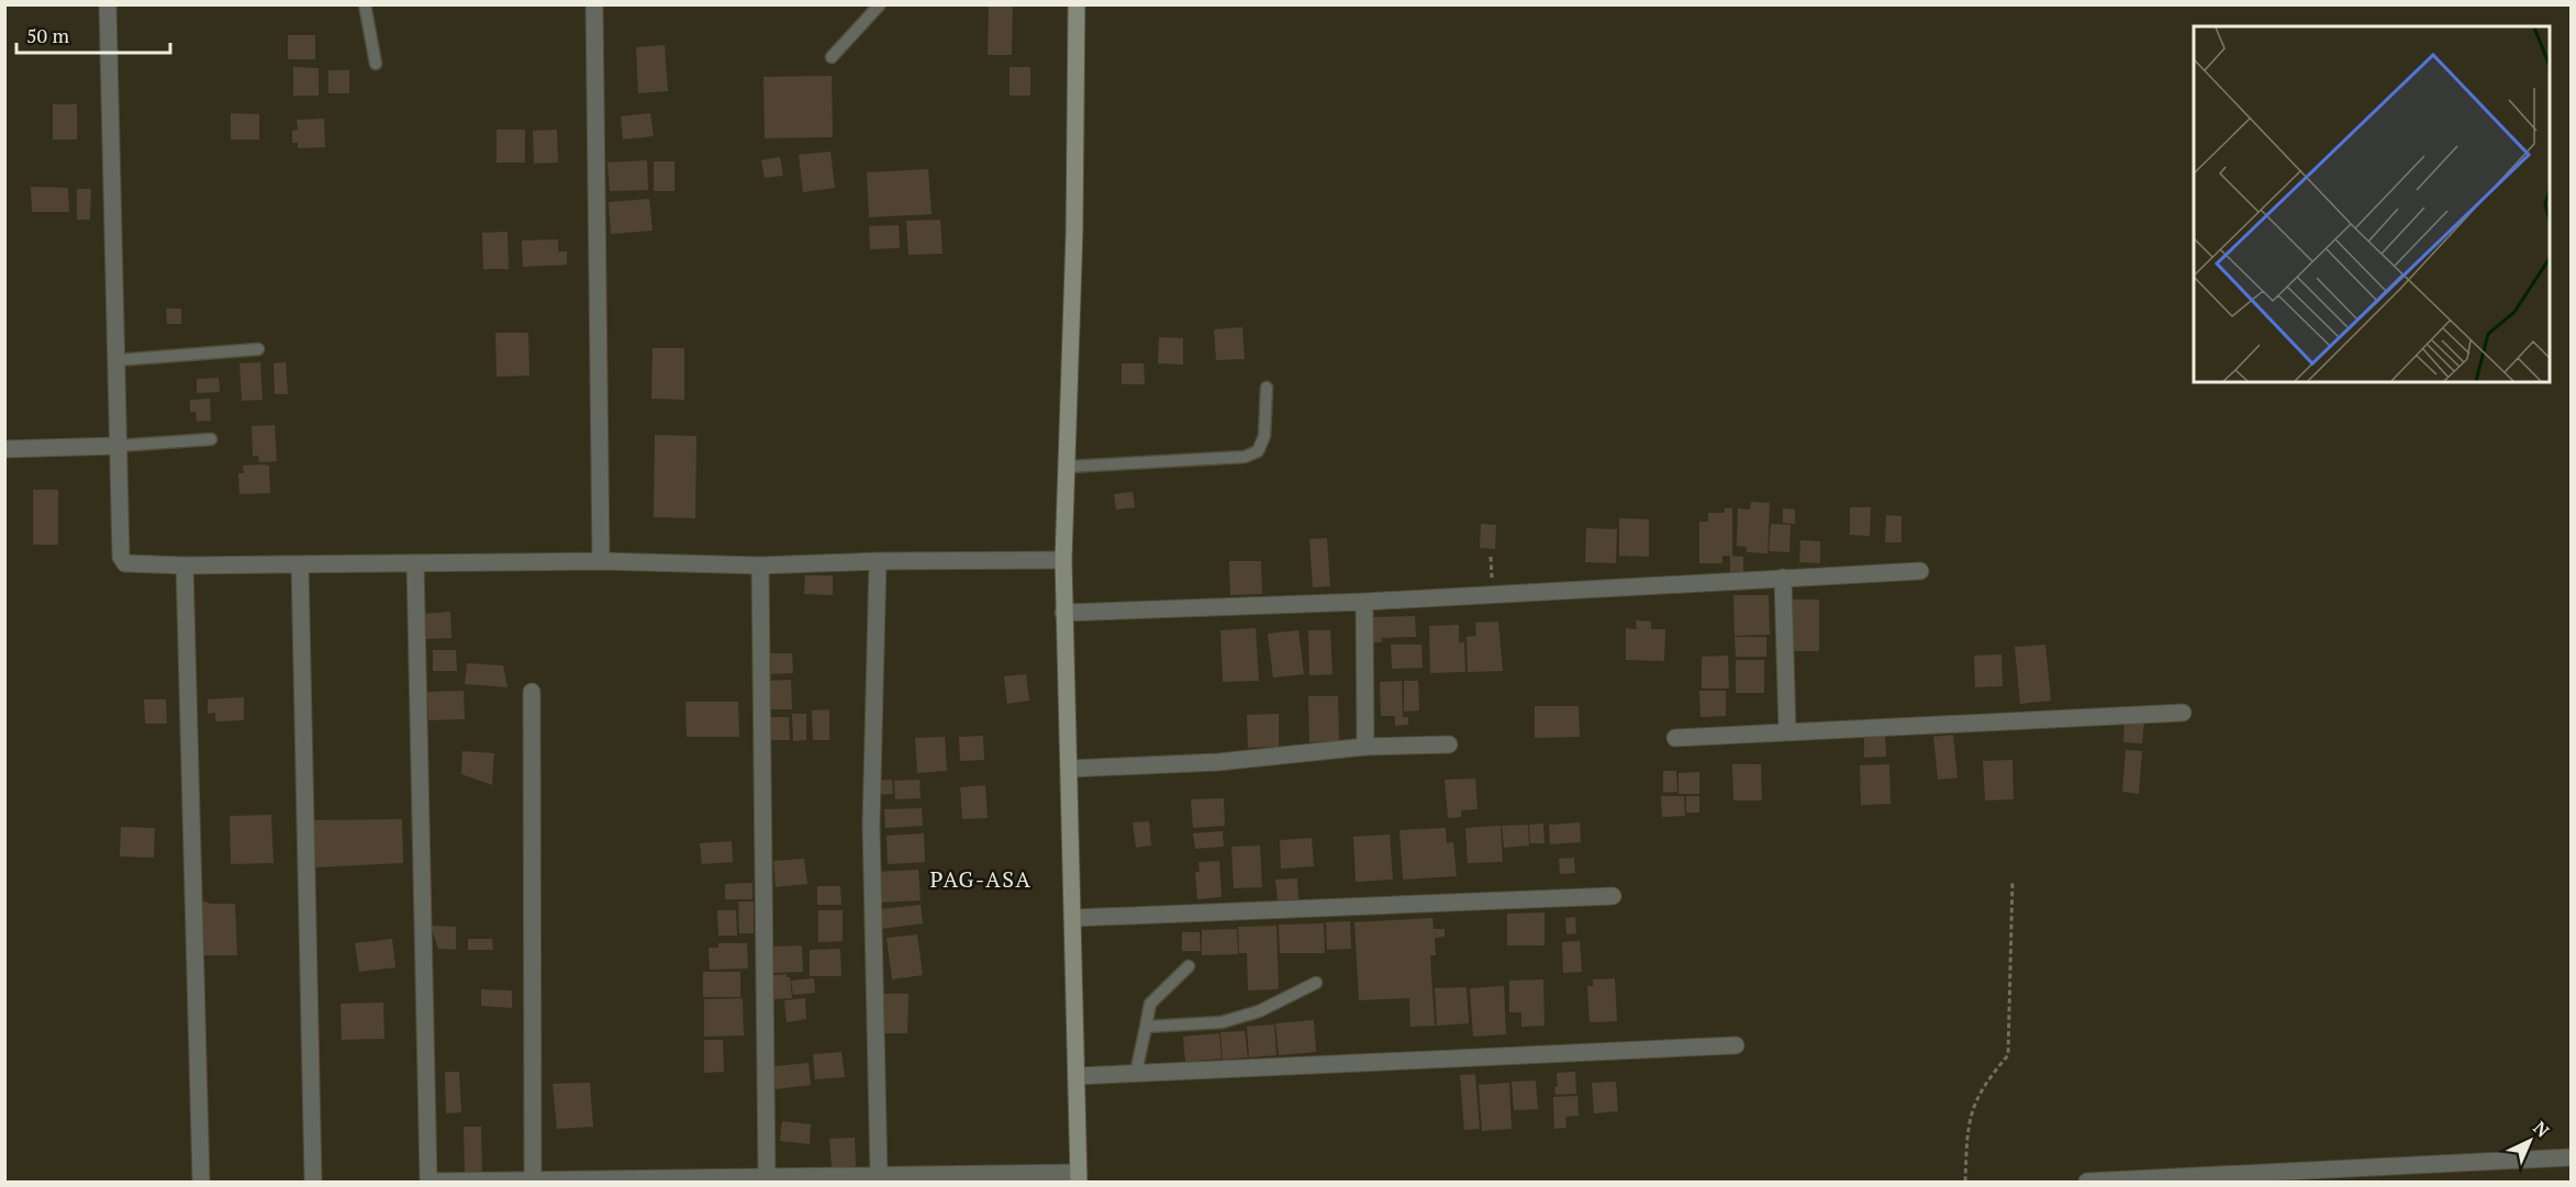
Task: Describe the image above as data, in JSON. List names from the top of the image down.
{
  "districts": ["PAG-ASA"],
  "scale_bar": "50 m",
  "north": "top right"
}
